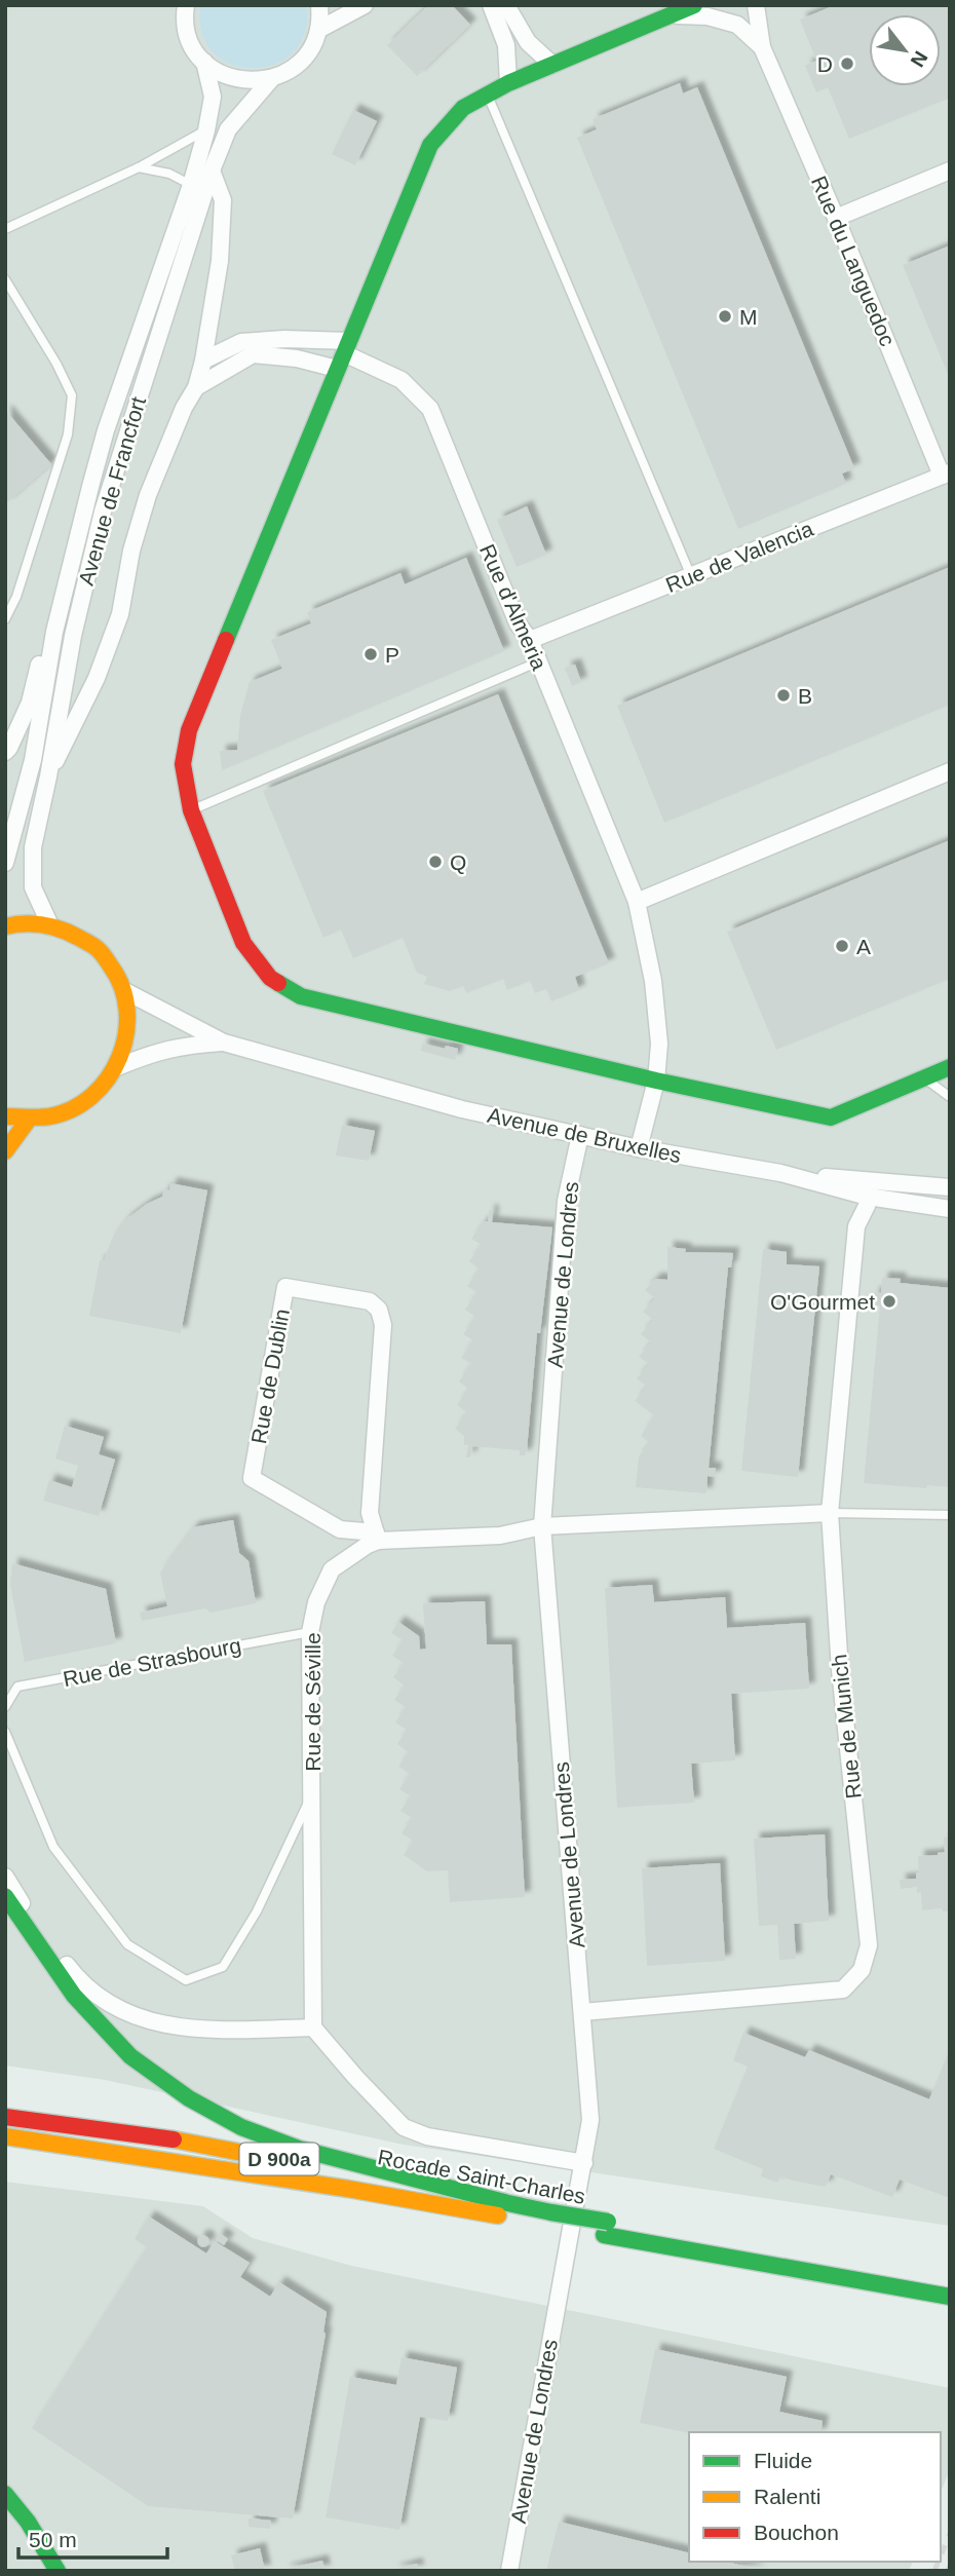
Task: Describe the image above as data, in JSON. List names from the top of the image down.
{
  "streets": {
    "main road": ["D 900a", "Rocade Saint-Charles"],
    "street": [
      "Rue du Languedoc",
      "Avenue de Francfort",
      "Rue de Valencia",
      "Rue d'Almeria",
      "Avenue de Bruxelles",
      "Avenue de Londres",
      "Rue de Dublin",
      "Rue de Séville",
      "Rue de Munich"
    ],
    "lane": ["Rue de Strasbourg"]
  },
  "crossings": [
    ["Rue du Languedoc", "Rue de Valencia"],
    ["Rue de Valencia", "Rue d'Almeria"],
    ["Rue d'Almeria", "Avenue de Bruxelles"],
    ["Avenue de Bruxelles", "Avenue de Londres"],
    ["Avenue de Bruxelles", "Rue de Munich"],
    ["Avenue de Londres", "Rue de Séville"],
    ["Avenue de Londres", "Rue de Munich"],
    ["Rue de Dublin", "Rue de Séville"],
    ["Rue de Strasbourg", "Rue de Séville"],
    ["Rue de Séville", "Rue de Munich"]
  ],
  "places": [
    "D",
    "M",
    "P",
    "B",
    "Q",
    "A",
    "O'Gourmet"
  ],
  "legend": ["Fluide", "Ralenti", "Bouchon"],
  "scale_bar": "50 m",
  "north": "bottom right"
}
